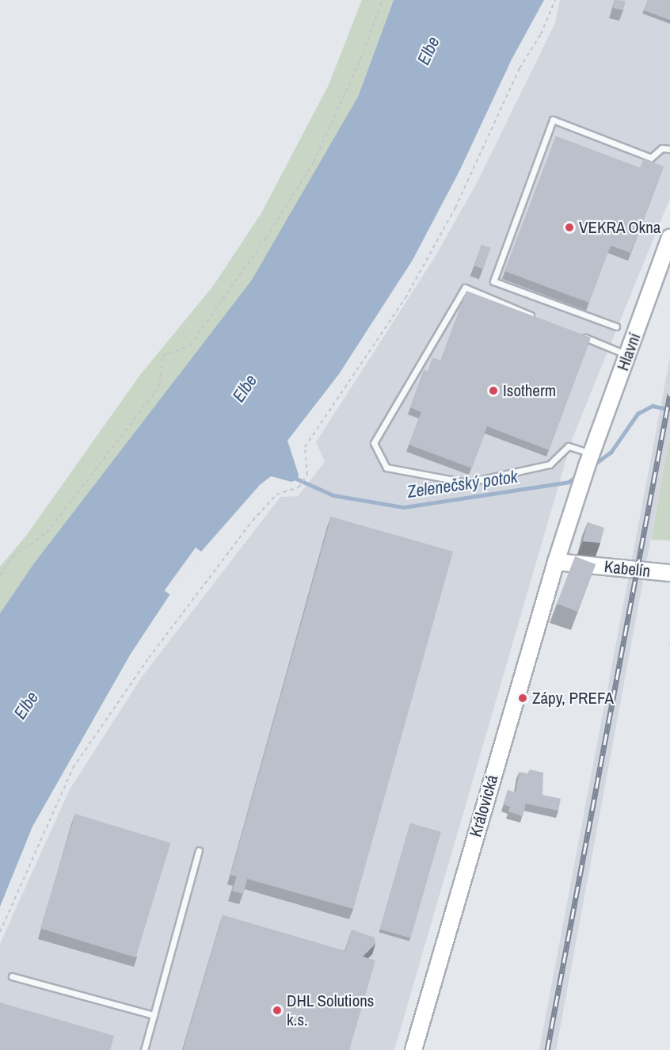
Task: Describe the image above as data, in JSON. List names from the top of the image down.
{
  "streets": {
    "main road": ["Hlavní", "Kabelín", "Královická"]
  },
  "crossings": [
    ["Hlavní", "Královická"],
    ["Kabelín", "Královická"]
  ],
  "water": ["Elbe", "Zelenečský potok"],
  "places": [
    "VEKRA Okna",
    "Isotherm",
    "Zápy, PREFA",
    "DHL Solutions k.s."
  ]
}
